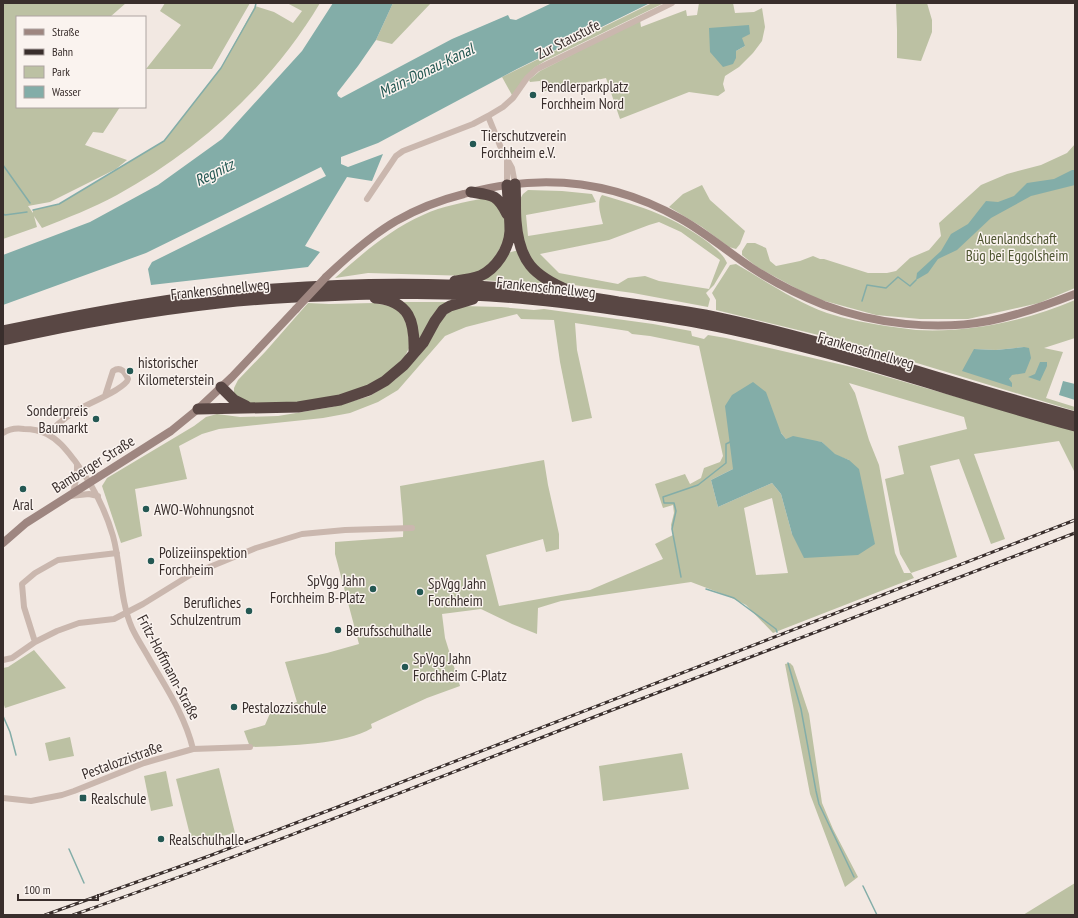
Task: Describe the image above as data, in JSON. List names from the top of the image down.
{
  "streets": {
    "highway": ["Frankenschnellweg"],
    "main road": ["Bamberger Straße"],
    "street": ["Zur Staustufe", "Fritz-Hoffmann-Straße", "Pestalozzistraße"]
  },
  "crossings": [
    ["Bamberger Straße", "Fritz-Hoffmann-Straße"],
    ["Fritz-Hoffmann-Straße", "Pestalozzistraße"]
  ],
  "water": ["Main-Donau-Kanal", "Regnitz"],
  "parks": ["Auenlandschaft Büg bei Eggolsheim"],
  "places": {
    "other": [
      "Pendlerparkplatz Forchheim Nord",
      "Tierschutzverein Forchheim e.V.",
      "historischer Kilometerstein",
      "Sonderpreis Baumarkt",
      "Aral",
      "AWO-Wohnungsnot",
      "Polizeiinspektion Forchheim",
      "SpVgg Jahn Forchheim B-Platz",
      "SpVgg Jahn Forchheim",
      "Berufliches Schulzentrum",
      "Berufsschulhalle",
      "SpVgg Jahn Forchheim C-Platz",
      "Pestalozzischule",
      "Realschulhalle"
    ],
    "transit": ["Realschule"]
  },
  "legend": [
    "Straße",
    "Bahn",
    "Park",
    "Wasser"
  ],
  "scale_bar": "100 m"
}
